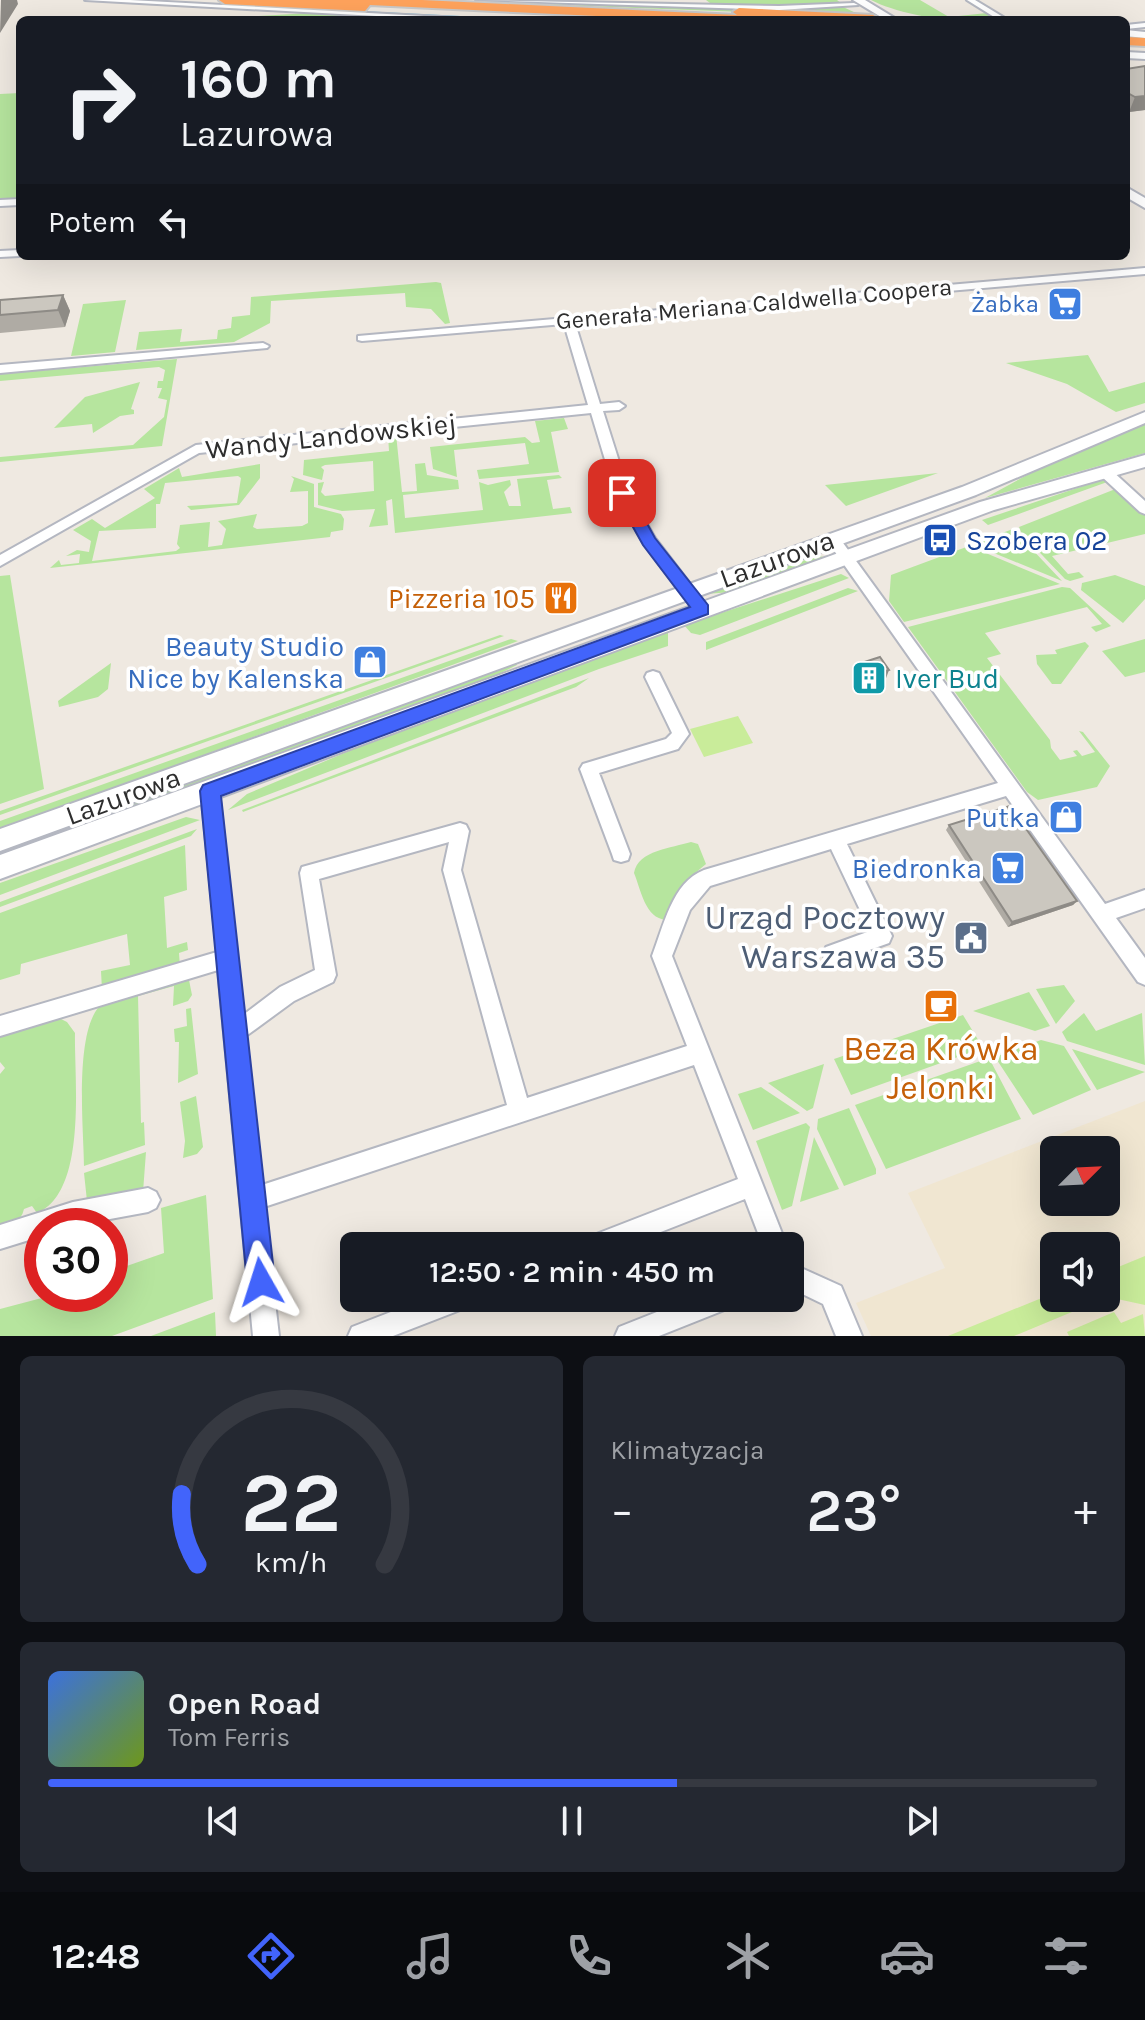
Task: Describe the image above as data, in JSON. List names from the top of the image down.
{
  "streets": {
    "main road": ["Lazurowa"],
    "street": ["Generała Meriana Caldwella Coopera", "Wandy Landowskiej"]
  },
  "places": {
    "supermarket": ["Żabka", "Biedronka"],
    "bus stop": ["Szobera 02"],
    "restaurant": ["Pizzeria 105"],
    "shop": ["Beauty Studio Nice by Kalenska", "Putka"],
    "building": ["Iver Bud"],
    "public building": ["Urząd Pocztowy Warszawa 35"],
    "cafe": ["Beza Krówka Jelonki"]
  },
  "north": "top right",
  "page": {
    "turn": ["160 m", "Lazurowa"],
    "then": "Potem",
    "limit": "30",
    "trip": "12:50 · 2 min · 450 m",
    "tile": "Klimatyzacja",
    "heat": ["−", "23°", "+"],
    "song": ["Open Road", "Tom Ferris"],
    "tabs": "12:48",
    "gauge": ["22", "km/h"]
  }
}
